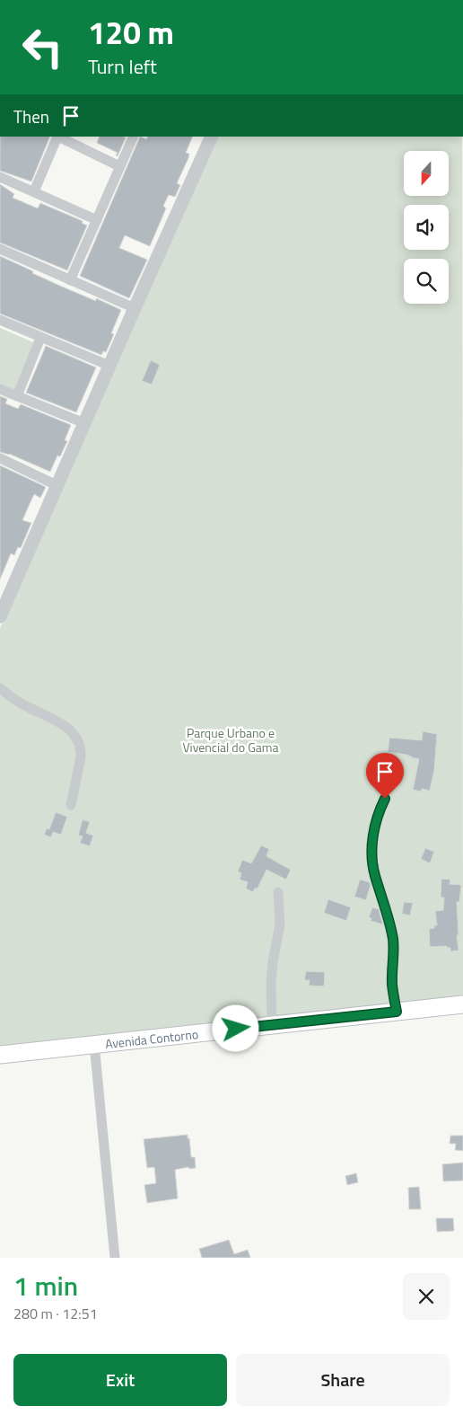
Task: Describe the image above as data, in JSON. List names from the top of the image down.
{
  "streets": {
    "main road": ["Avenida Contorno"]
  },
  "parks": ["Parque Urbano e Vivencial do Gama"],
  "north": "bottom",
  "page": {
    "turn": ["120 m", "Turn left"],
    "then": "Then",
    "heading": ["1 min", "280 m · 12:51"],
    "buttons": ["Exit", "Share"]
  }
}
